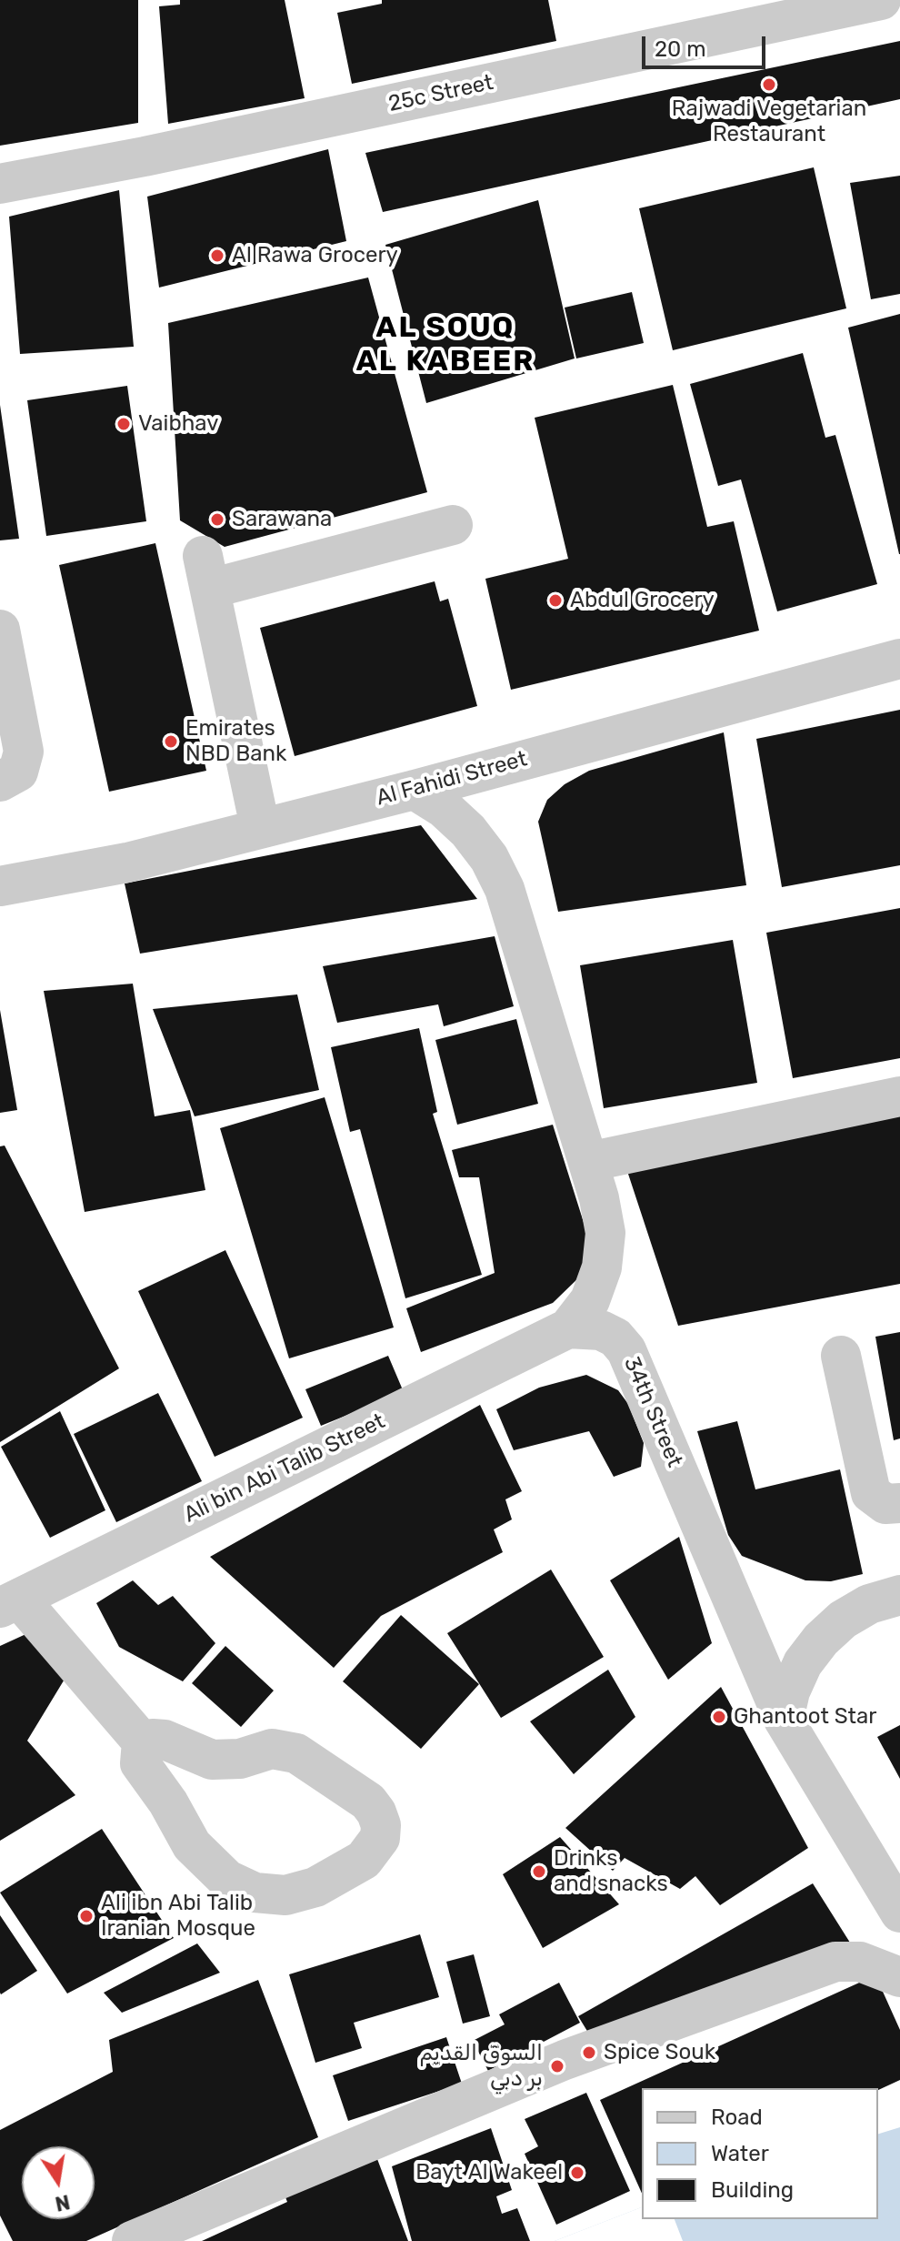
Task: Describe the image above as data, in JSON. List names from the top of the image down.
{
  "streets": {
    "street": [
      "25c Street",
      "Al Fahidi Street",
      "34th Street",
      "Ali bin Abi Talib Street"
    ]
  },
  "crossings": [
    ["34th Street", "Ali bin Abi Talib Street"]
  ],
  "districts": ["AL SOUQ AL KABEER"],
  "places": [
    "Rajwadi Vegetarian Restaurant",
    "Al Rawa Grocery",
    "Vaibhav",
    "Sarawana",
    "Abdul Grocery",
    "Emirates NBD Bank",
    "Ghantoot Star",
    "Drinks and snacks",
    "Ali ibn Abi Talib Iranian Mosque",
    "Spice Souk",
    "السوق القديم بر دبي",
    "Bayt Al Wakeel"
  ],
  "legend": ["Road", "Water", "Building"],
  "scale_bar": "20 m",
  "north": "bottom"
}
